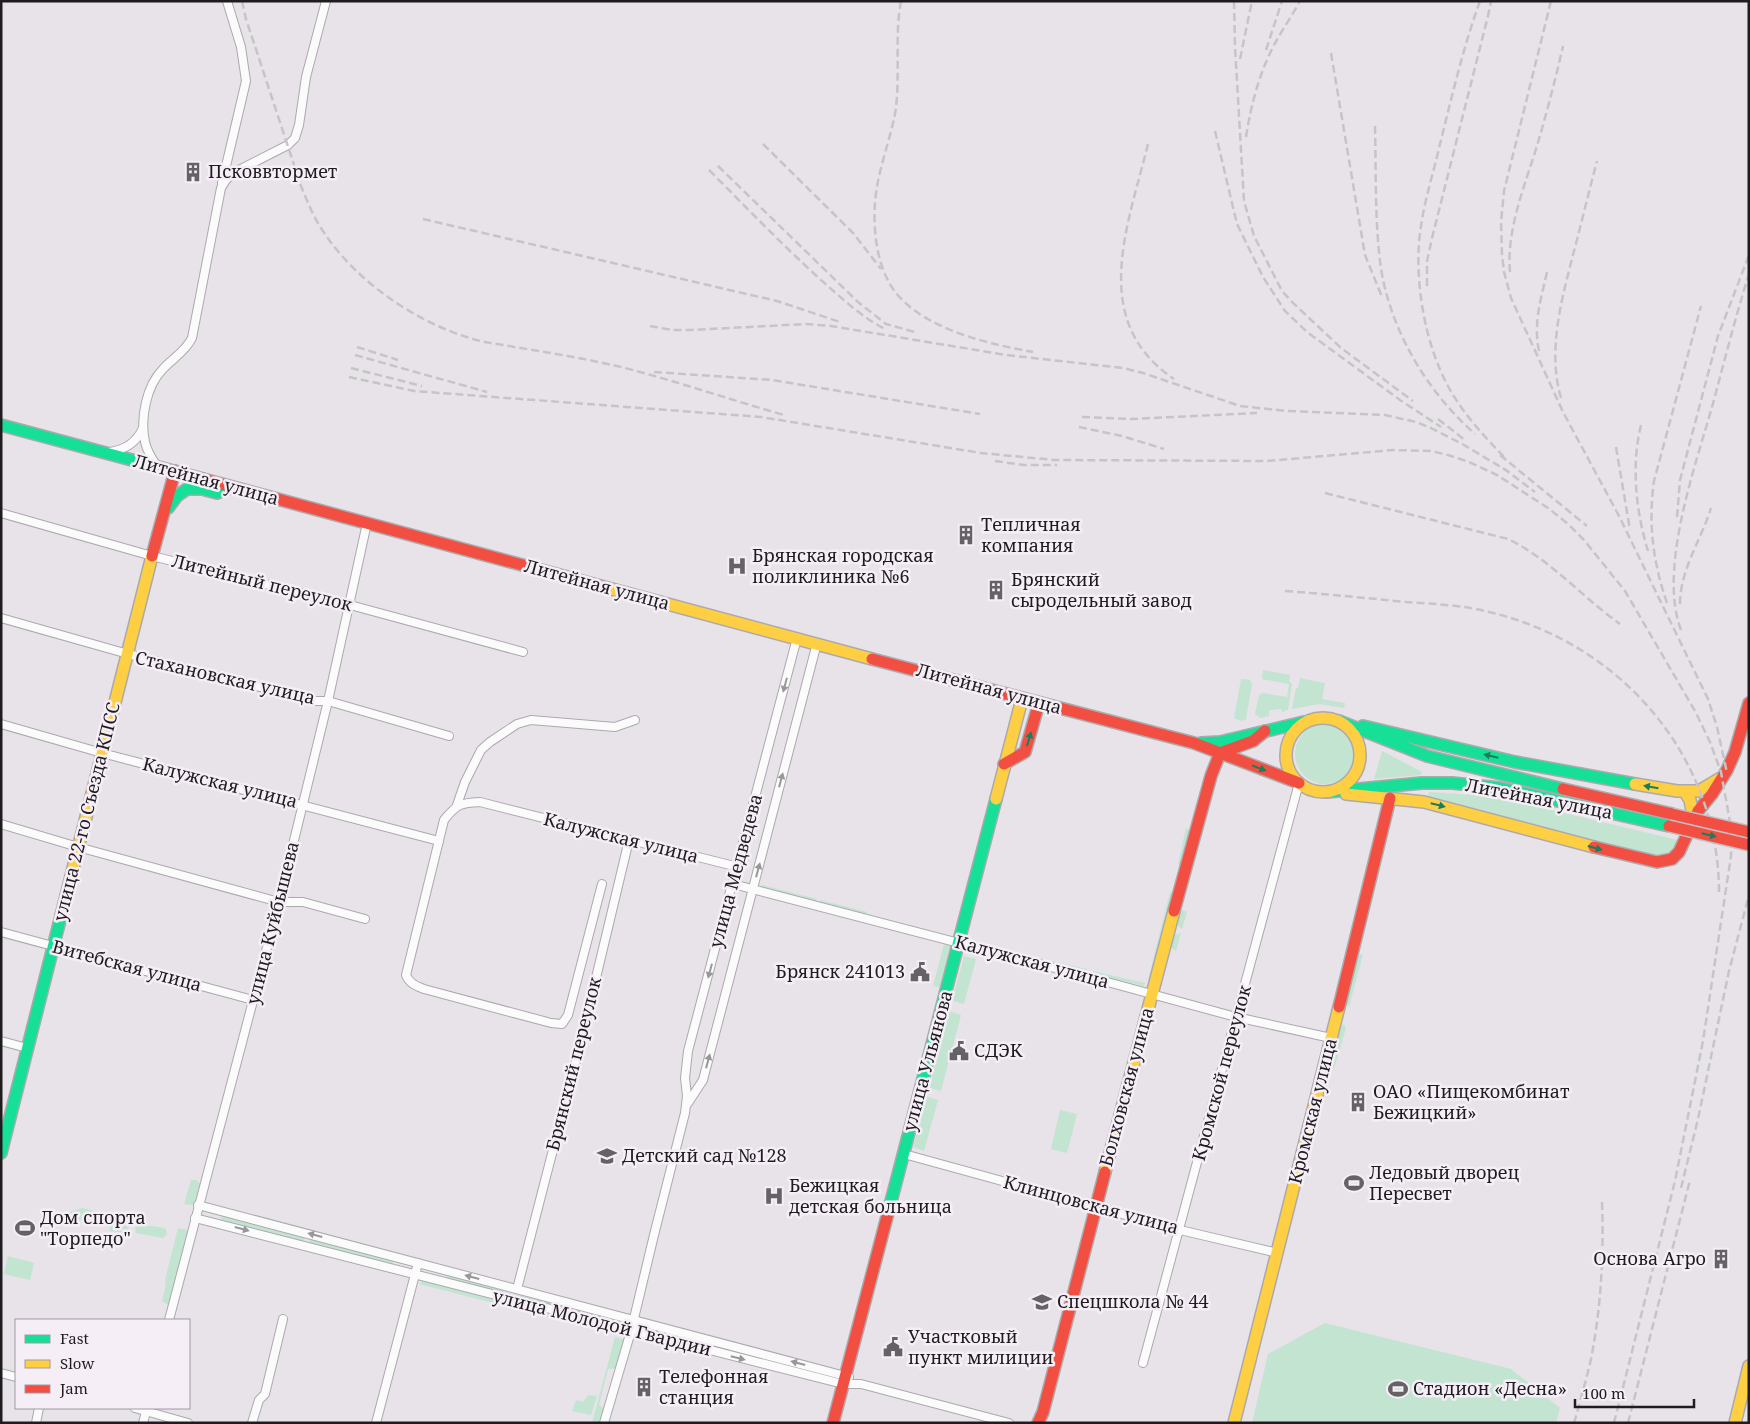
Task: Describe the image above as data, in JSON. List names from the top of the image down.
{
  "streets": {
    "main road": [
      "Литейная улица",
      "улица 22-го Съезда КПСС",
      "улица Ульянова",
      "Болховская улица",
      "Кромская улица"
    ],
    "street": [
      "Литейный переулок",
      "Стахановская улица",
      "Калужская улица",
      "улица Медведева",
      "улица Куйбышева",
      "Витебская улица",
      "Брянский переулок",
      "Кромской переулок",
      "Клинцовская улица",
      "улица Молодой Гвардии"
    ]
  },
  "crossings": [
    ["Литейная улица", "улица 22-го Съезда КПСС"],
    ["Литейная улица", "улица Медведева"],
    ["Литейная улица", "улица Куйбышева"],
    ["Литейная улица", "улица Ульянова"],
    ["Литейная улица", "Кромской переулок"],
    ["Литейная улица", "Болховская улица"],
    ["Литейный переулок", "улица 22-го Съезда КПСС"],
    ["Литейный переулок", "улица Куйбышева"],
    ["Стахановская улица", "улица 22-го Съезда КПСС"],
    ["Стахановская улица", "улица Куйбышева"],
    ["Калужская улица", "улица 22-го Съезда КПСС"],
    ["Калужская улица", "улица Медведева"],
    ["Калужская улица", "улица Куйбышева"],
    ["Калужская улица", "улица Ульянова"],
    ["Калужская улица", "Брянский переулок"],
    ["Калужская улица", "Кромской переулок"],
    ["Калужская улица", "Болховская улица"],
    ["Калужская улица", "Кромская улица"],
    ["улица 22-го Съезда КПСС", "Витебская улица"],
    ["улица Медведева", "улица Молодой Гвардии"],
    ["улица Куйбышева", "Витебская улица"],
    ["улица Куйбышева", "улица Молодой Гвардии"],
    ["улица Ульянова", "Клинцовская улица"],
    ["улица Ульянова", "улица Молодой Гвардии"],
    ["Брянский переулок", "улица Молодой Гвардии"],
    ["Кромской переулок", "Клинцовская улица"],
    ["Болховская улица", "Клинцовская улица"],
    ["Кромская улица", "Клинцовская улица"]
  ],
  "places": {
    "building": [
      "Псковвтормет",
      "Тепличная компания",
      "Брянский сыродельный завод",
      "ОАО «Пищекомбинат Бежицкий»",
      "Основа Агро",
      "Телефонная станция"
    ],
    "hospital": ["Брянская городская поликлиника №6", "Бежицкая детская больница"],
    "public building": ["Брянск 241013", "СДЭК", "Участковый пункт милиции"],
    "school or university": ["Детский сад №128", "Спецшкола № 44"],
    "sports": ["Ледовый дворец Пересвет", "Дом спорта \"Торпедо\"", "Стадион «Десна»"]
  },
  "legend": ["Fast", "Slow", "Jam"],
  "scale_bar": "100 m"
}
